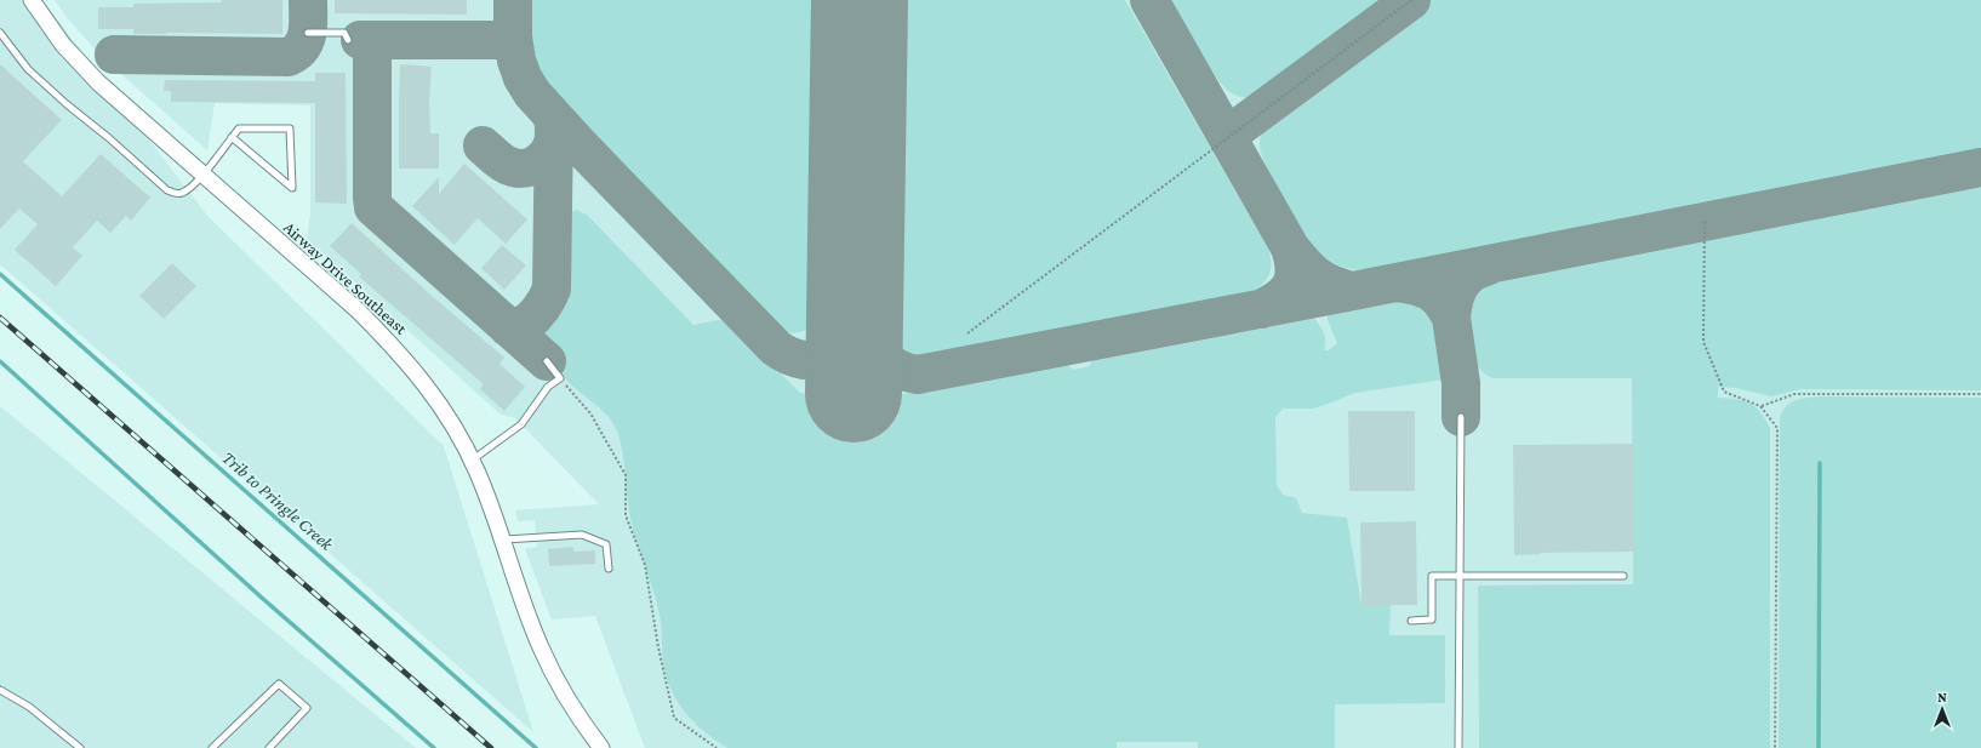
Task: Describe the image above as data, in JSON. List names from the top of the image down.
{
  "streets": {
    "street": ["Airway Drive Southeast"]
  },
  "water": ["Trib to Pringle Creek"],
  "north": "top"
}
